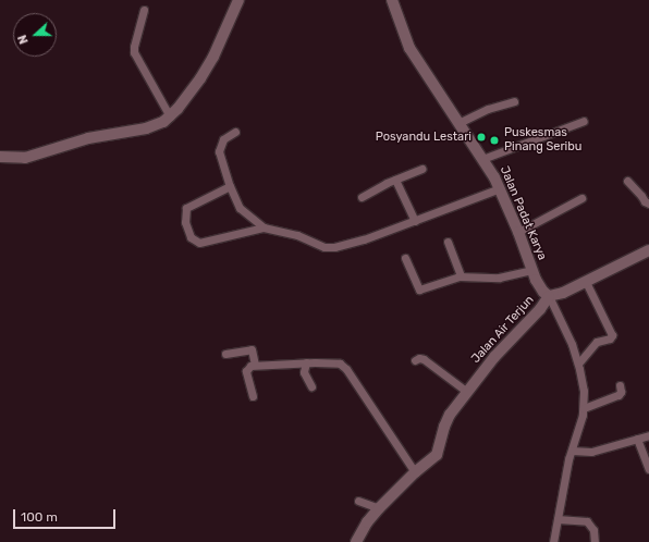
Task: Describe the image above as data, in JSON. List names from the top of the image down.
{
  "streets": {
    "main road": ["Jalan Padat Karya", "Jalan Air Terjun"]
  },
  "crossings": [
    ["Jalan Padat Karya", "Jalan Air Terjun"]
  ],
  "places": ["Posyandu Lestari", "Puskesmas Pinang Seribu"],
  "scale_bar": "100 m",
  "north": "left"
}
